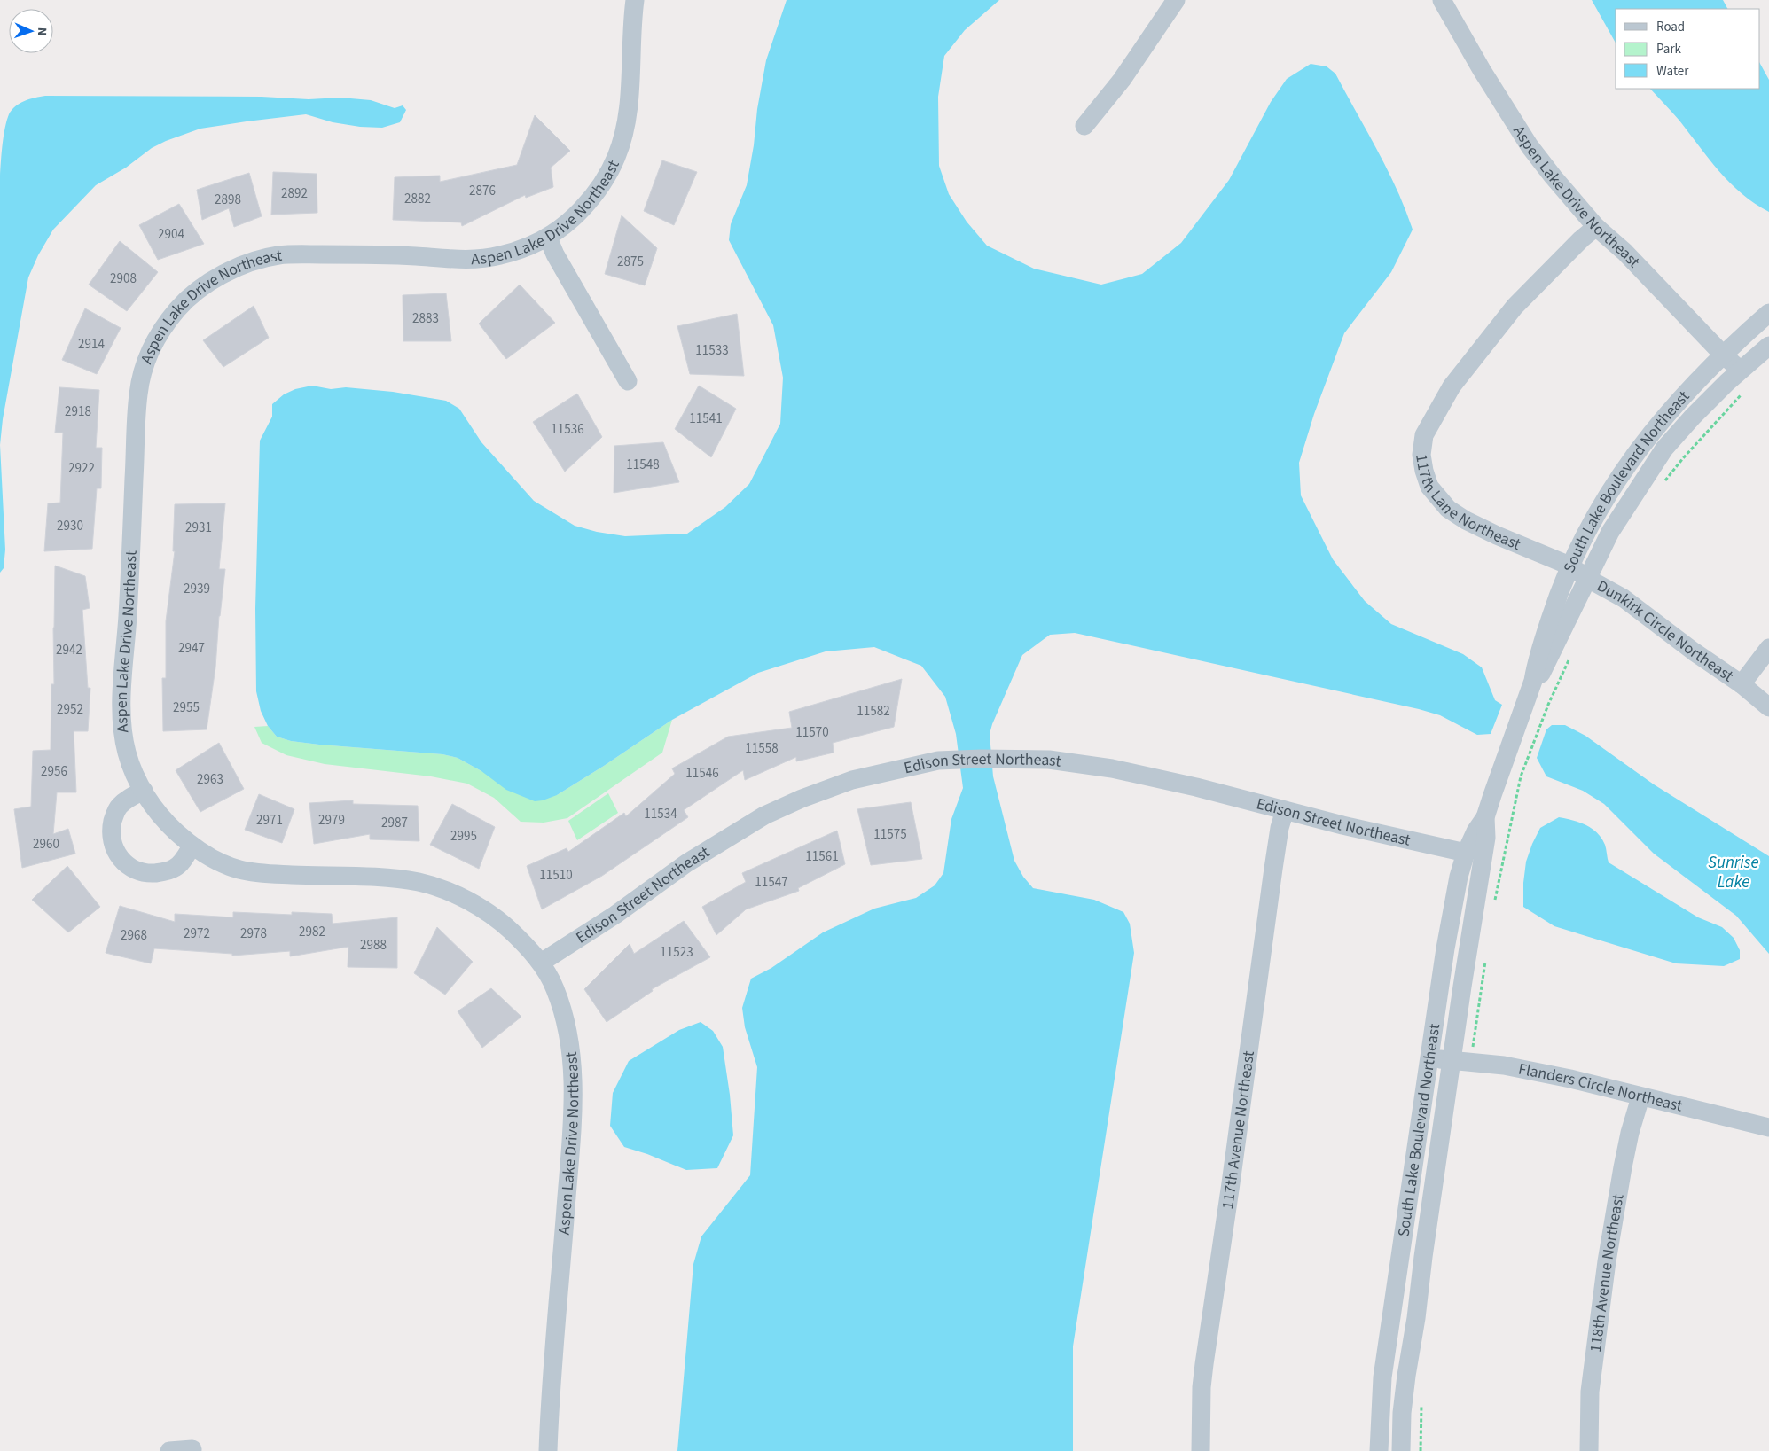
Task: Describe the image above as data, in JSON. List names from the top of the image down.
{
  "streets": {
    "street": [
      "Aspen Lake Drive Northeast",
      "South Lake Boulevard Northeast",
      "117th Lane Northeast",
      "Dunkirk Circle Northeast",
      "Edison Street Northeast",
      "Flanders Circle Northeast",
      "117th Avenue Northeast",
      "118th Avenue Northeast"
    ]
  },
  "crossings": [
    ["Aspen Lake Drive Northeast", "South Lake Boulevard Northeast"],
    ["Aspen Lake Drive Northeast", "117th Lane Northeast"],
    ["Aspen Lake Drive Northeast", "Edison Street Northeast"],
    ["South Lake Boulevard Northeast", "117th Lane Northeast"],
    ["South Lake Boulevard Northeast", "Dunkirk Circle Northeast"],
    ["South Lake Boulevard Northeast", "Edison Street Northeast"],
    ["South Lake Boulevard Northeast", "Flanders Circle Northeast"],
    ["117th Lane Northeast", "Dunkirk Circle Northeast"],
    ["Edison Street Northeast", "117th Avenue Northeast"],
    ["Flanders Circle Northeast", "118th Avenue Northeast"]
  ],
  "water": ["Sunrise Lake"],
  "house_numbers": [
    "2876",
    "2892",
    "2882",
    "2898",
    "2904",
    "2875",
    "2908",
    "2883",
    "2914",
    "11533",
    "2918",
    "11541",
    "11536",
    "11548",
    "2922",
    "2930",
    "2931",
    "2939",
    "2947",
    "2942",
    "2955",
    "2952",
    "11582",
    "11570",
    "11558",
    "2956",
    "11546",
    "2963",
    "11534",
    "2971",
    "2979",
    "2987",
    "11575",
    "2995",
    "2960",
    "11561",
    "11510",
    "11547",
    "2982",
    "2972",
    "2978",
    "2968",
    "2988",
    "11523"
  ],
  "legend": ["Road", "Park", "Water"],
  "north": "right"
}
